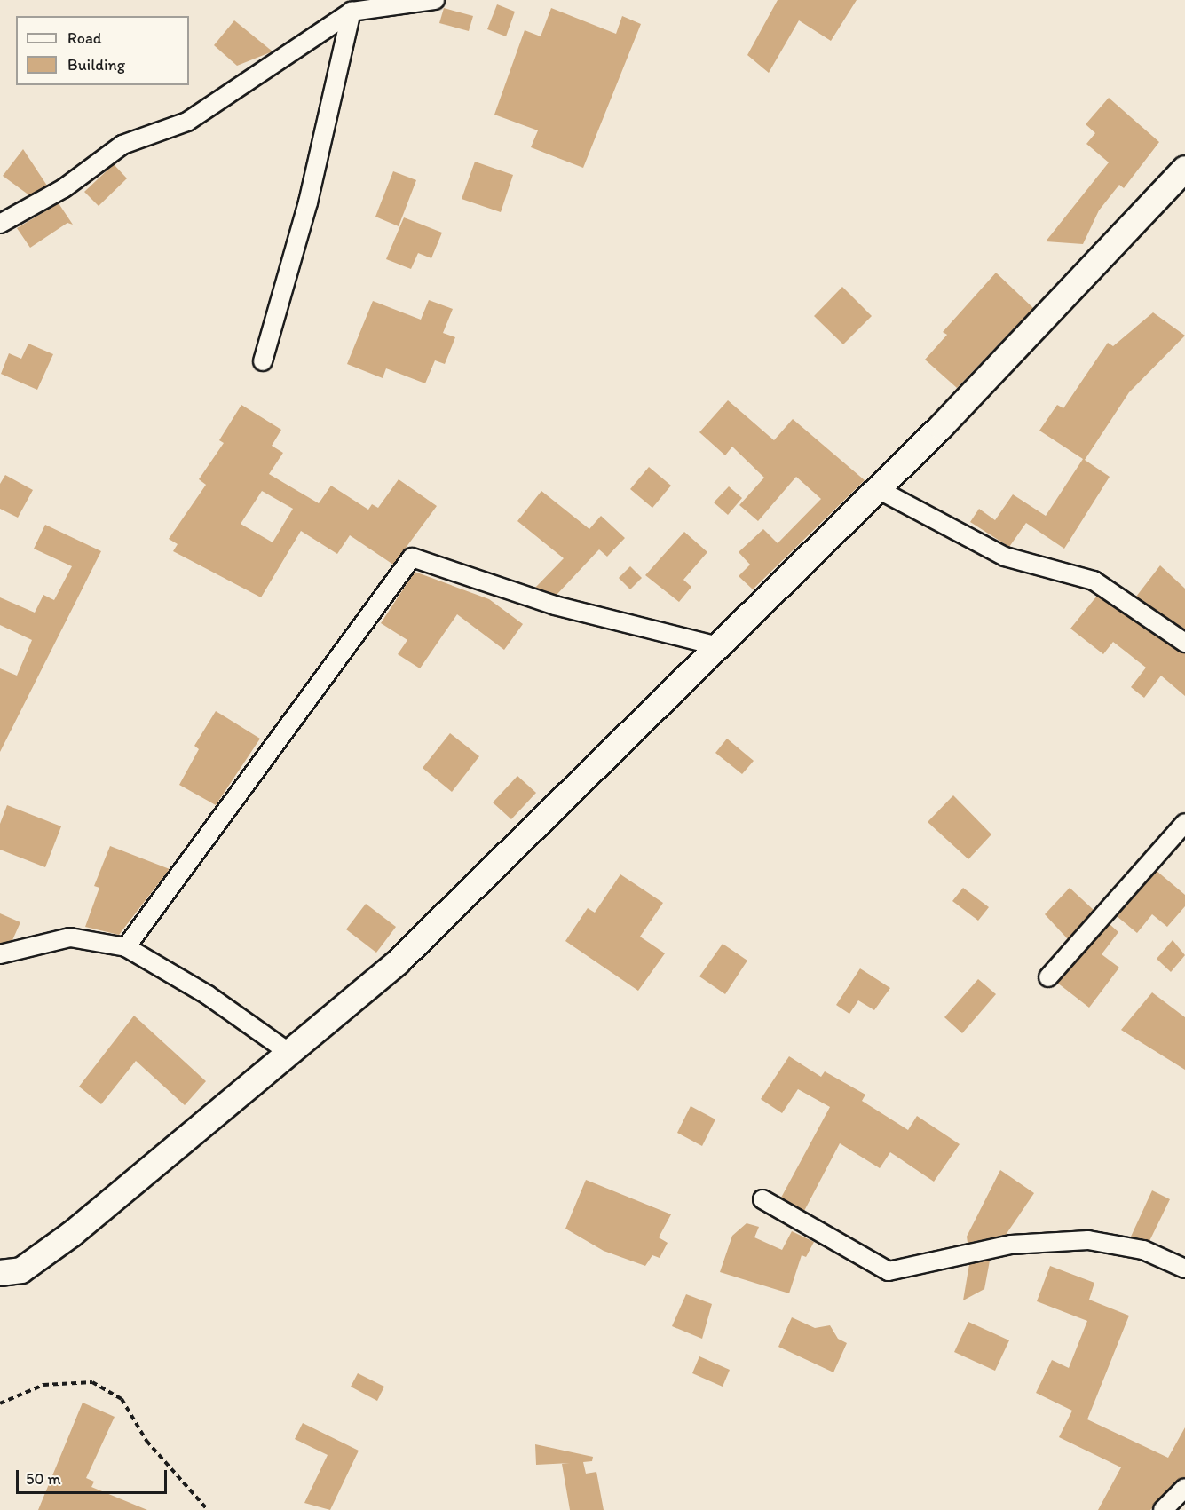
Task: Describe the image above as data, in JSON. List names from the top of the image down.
{
  "legend": ["Road", "Building"],
  "scale_bar": "50 m"
}
